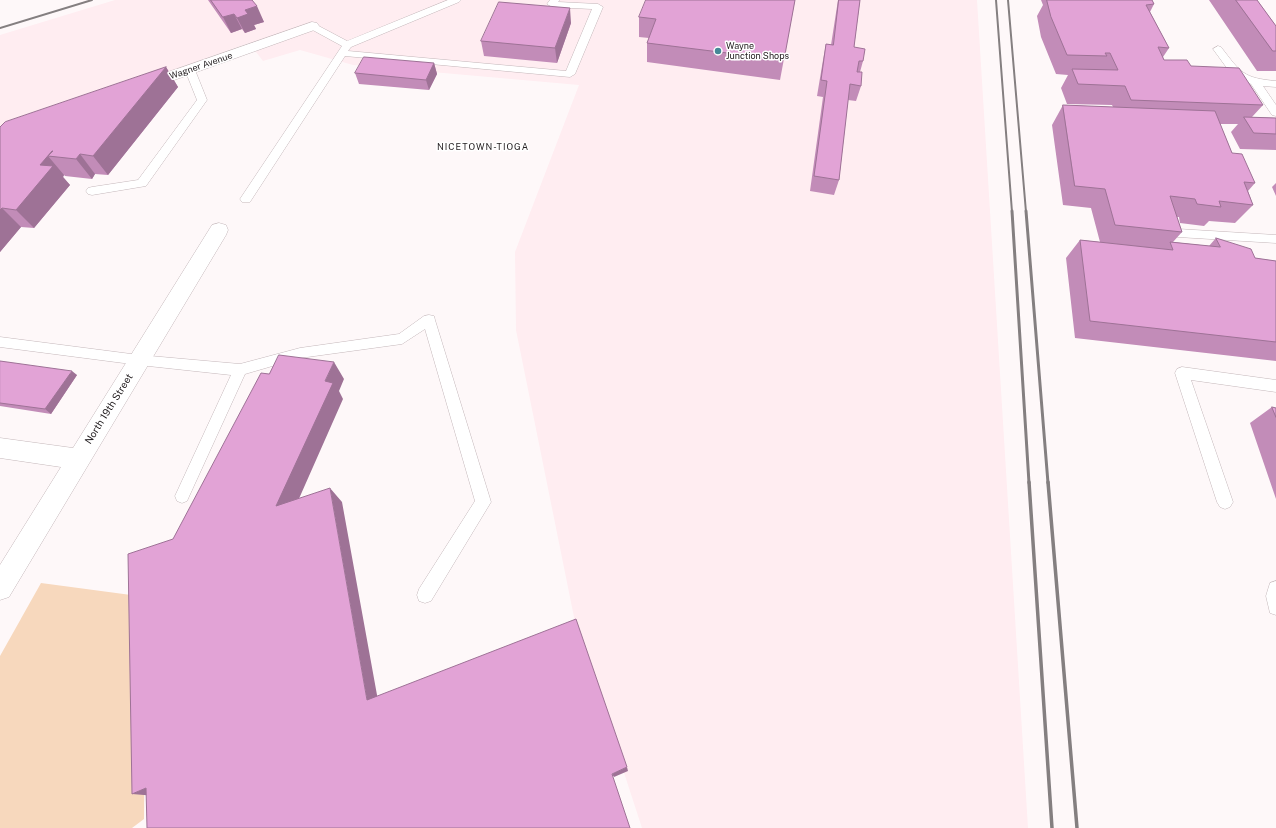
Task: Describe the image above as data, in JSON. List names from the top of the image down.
{
  "streets": {
    "street": ["Wagner Avenue", "North 19th Street"]
  },
  "districts": ["NICETOWN-TIOGA"],
  "places": ["Wayne Junction Shops"]
}
